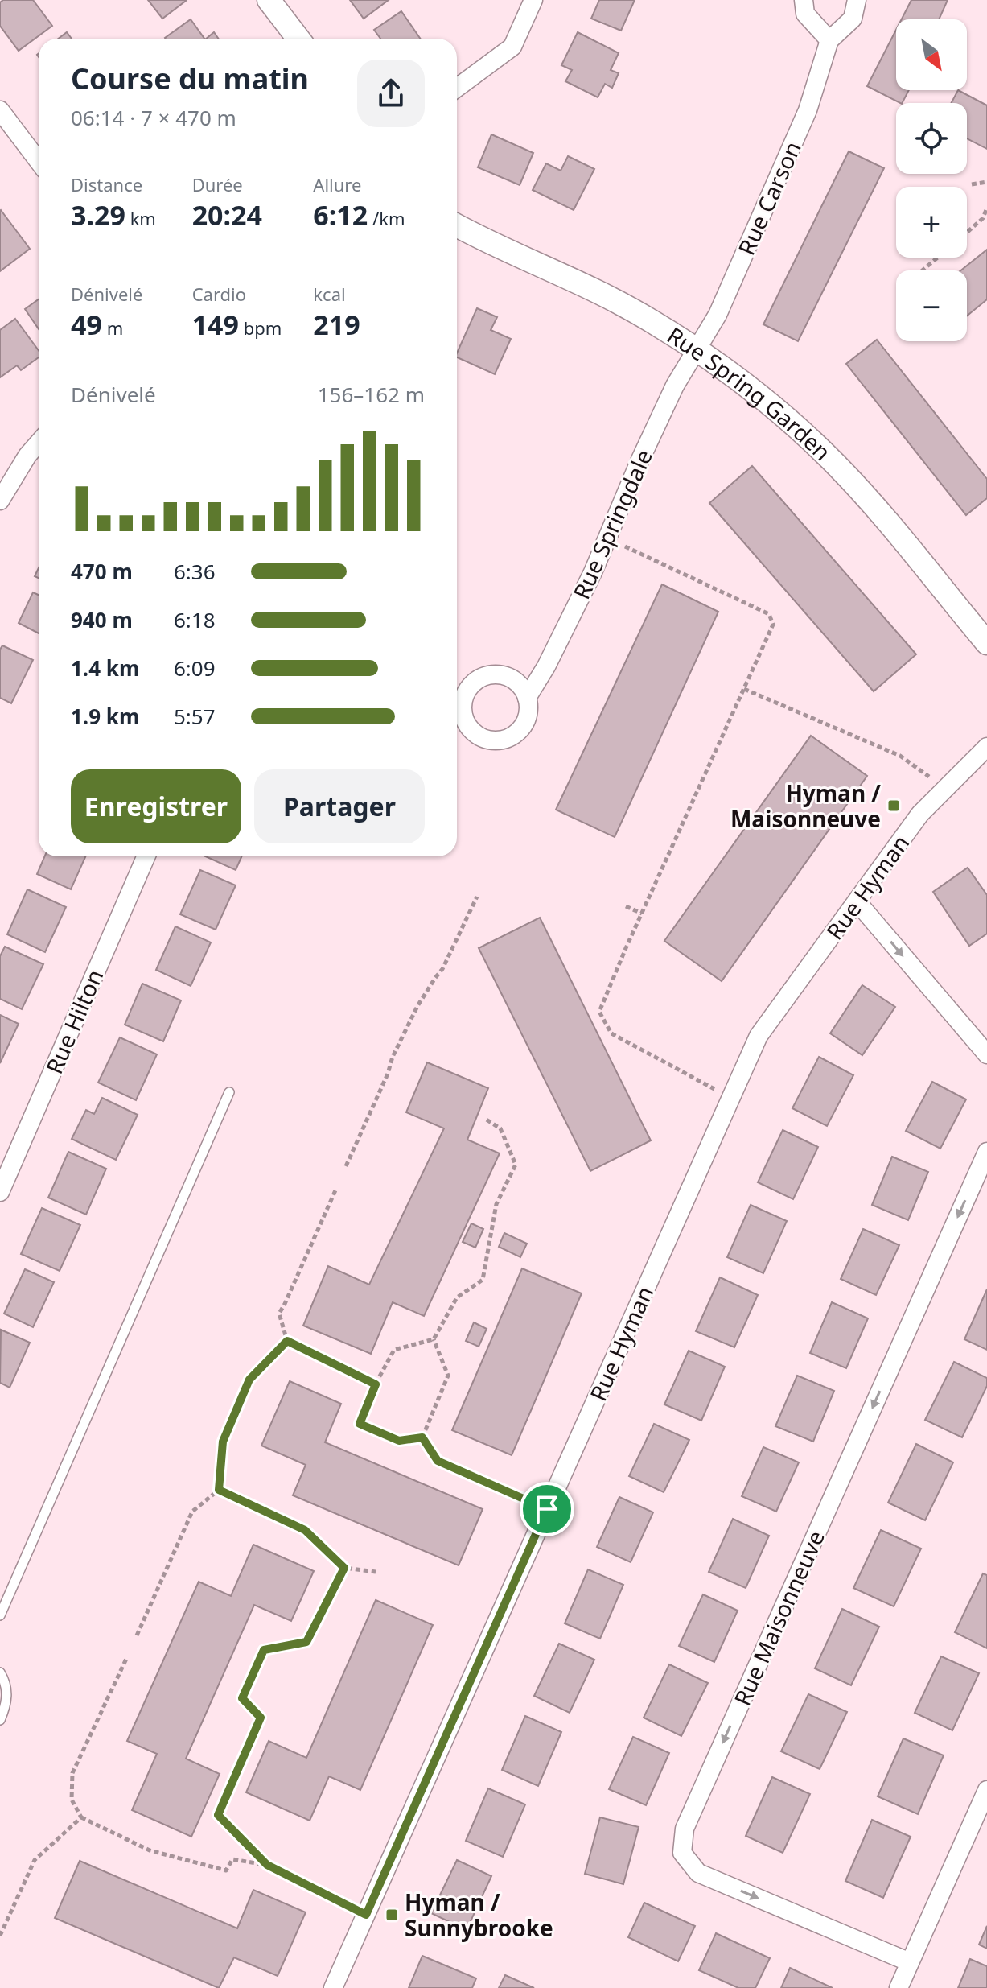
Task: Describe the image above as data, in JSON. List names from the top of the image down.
{
  "streets": {
    "street": [
      "Rue Carson",
      "Rue Spring Garden",
      "Rue Springdale",
      "Rue Hyman",
      "Rue Hilton",
      "Rue Maisonneuve"
    ]
  },
  "crossings": [
    ["Rue Carson", "Rue Spring Garden"],
    ["Rue Carson", "Rue Springdale"],
    ["Rue Spring Garden", "Rue Springdale"]
  ],
  "places": {
    "transit": ["Hyman / Maisonneuve", "Hyman / Sunnybrooke"]
  },
  "north": "bottom right",
  "page": {
    "map_buttons": ["+", "−"],
    "heading": ["Course du matin", "06:14 · 7 × 470 m"],
    "stats": [
      ["Distance", "3.29 km"],
      ["Durée", "20:24"],
      ["Allure", "6:12 /km"],
      ["Dénivelé", "49 m"],
      ["Cardio", "149 bpm"],
      ["kcal", "219"]
    ],
    "chart": ["Dénivelé", "156–162 m"],
    "list": [
      {
        "name": "470 m",
        "note": "6:36"
      },
      {
        "name": "940 m",
        "note": "6:18"
      },
      {
        "name": "1.4 km",
        "note": "6:09"
      },
      {
        "name": "1.9 km",
        "note": "5:57"
      }
    ],
    "buttons": ["Enregistrer", "Partager"]
  }
}
